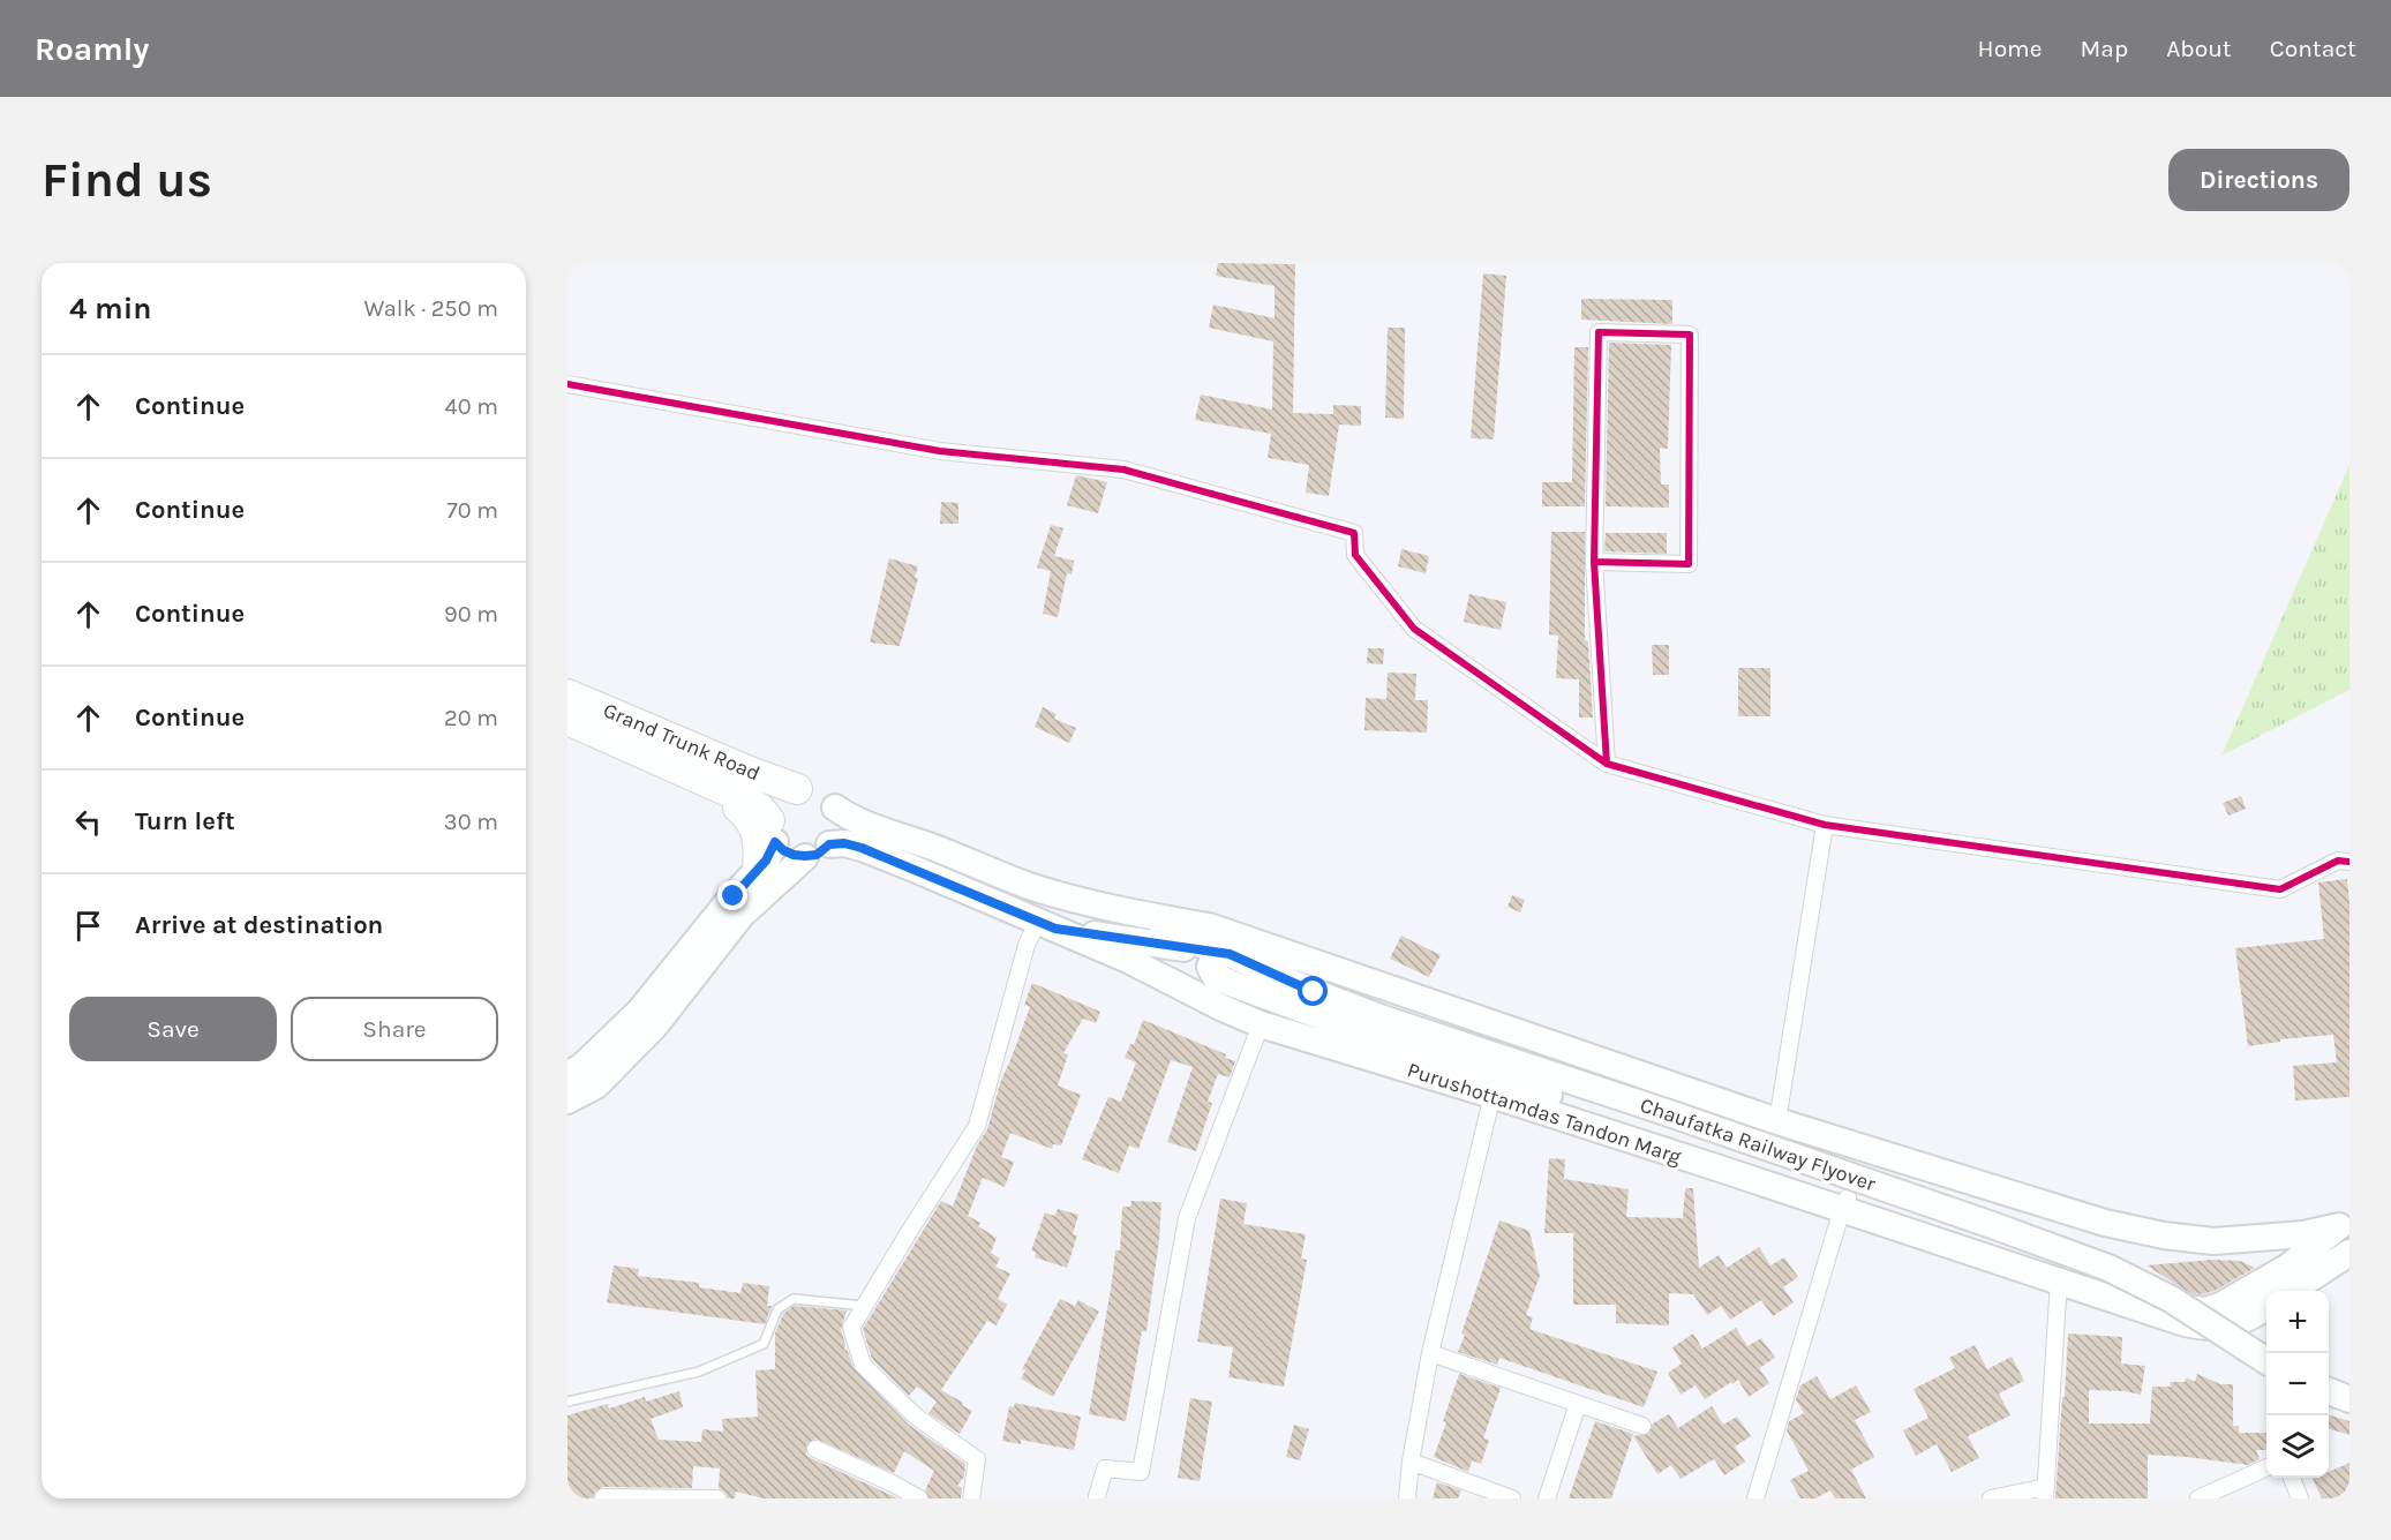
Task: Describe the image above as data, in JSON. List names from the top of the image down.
{
  "streets": {
    "highway": ["Grand Trunk Road"],
    "main road": ["Purushottamdas Tandon Marg", "Chaufatka Railway Flyover"]
  },
  "crossings": [
    ["Grand Trunk Road", "Purushottamdas Tandon Marg"]
  ],
  "page": {
    "header": "Roamly",
    "nav": [
      "Home",
      "Map",
      "About",
      "Contact"
    ],
    "buttons": [
      "Directions",
      ["Save", "Share"]
    ],
    "title": "Find us",
    "heading": ["4 min", "Walk · 250 m"],
    "list": [
      ["Continue", "40 m"],
      ["Continue", "70 m"],
      ["Continue", "90 m"],
      ["Continue", "20 m"],
      ["Turn left", "30 m"],
      "Arrive at destination"
    ],
    "map_buttons": ["+", "−"]
  }
}
